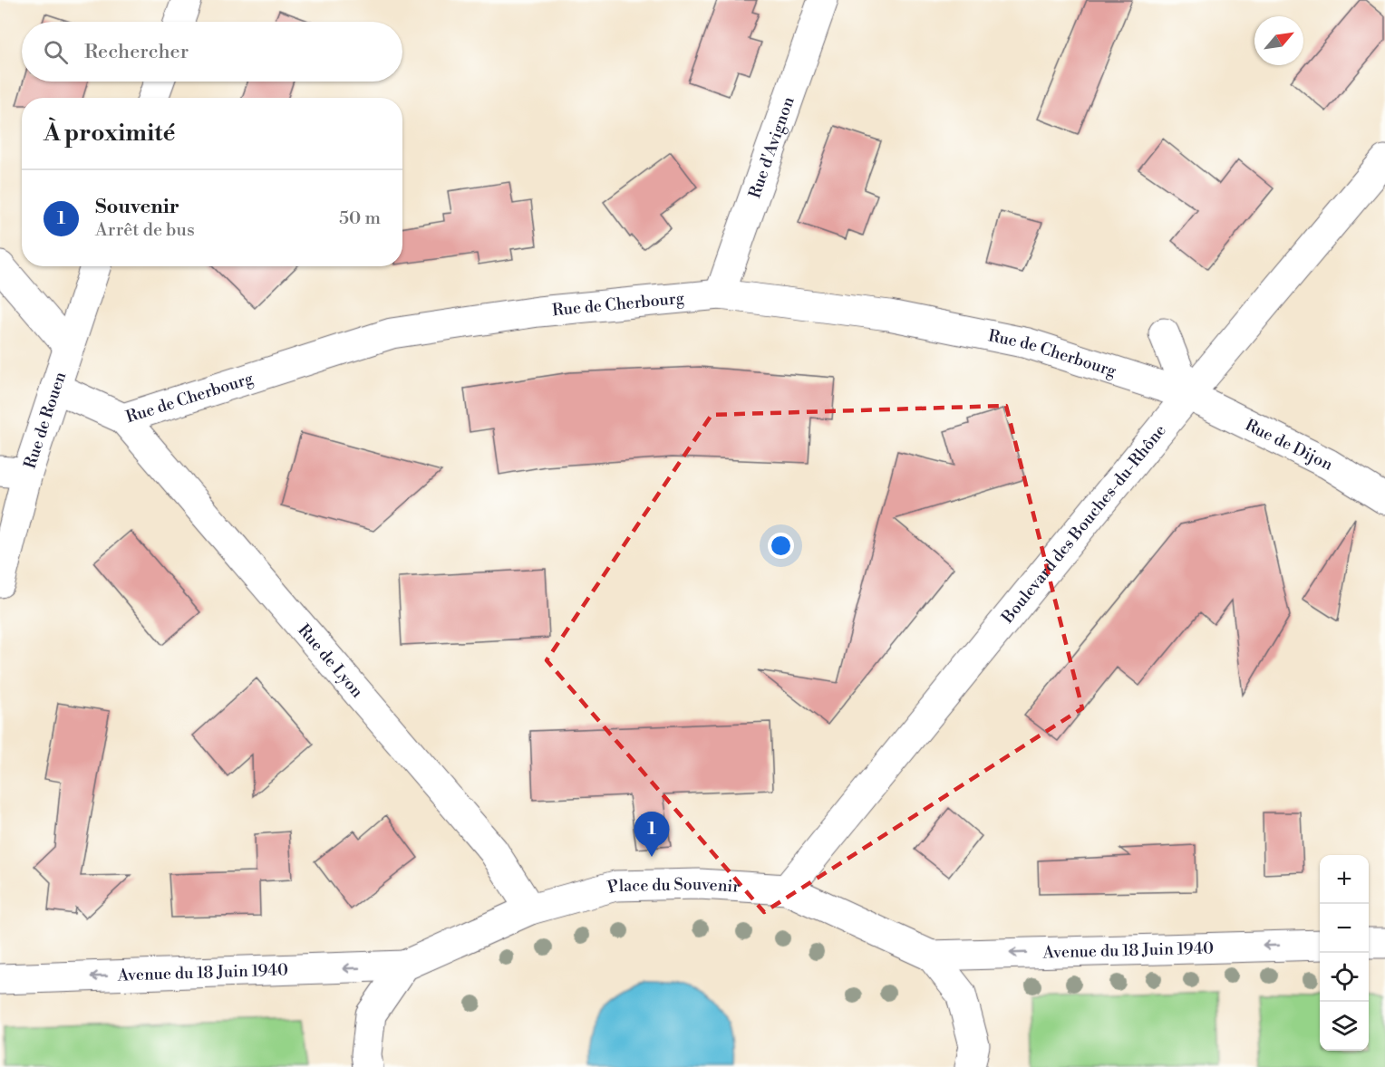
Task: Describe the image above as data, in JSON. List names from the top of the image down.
{
  "streets": {
    "street": [
      "Rue d'Avignon",
      "Rue de Cherbourg",
      "Rue de Rouen",
      "Rue de Dijon",
      "Boulevard des Bouches-du-Rhône",
      "Rue de Lyon",
      "Place du Souvenir",
      "Avenue du 18 Juin 1940"
    ]
  },
  "crossings": [
    ["Rue d'Avignon", "Rue de Cherbourg"],
    ["Rue de Cherbourg", "Rue de Rouen"],
    ["Rue de Cherbourg", "Rue de Dijon"],
    ["Rue de Cherbourg", "Boulevard des Bouches-du-Rhône"],
    ["Rue de Cherbourg", "Rue de Lyon"],
    ["Rue de Dijon", "Boulevard des Bouches-du-Rhône"],
    ["Boulevard des Bouches-du-Rhône", "Place du Souvenir"],
    ["Rue de Lyon", "Place du Souvenir"],
    ["Place du Souvenir", "Avenue du 18 Juin 1940"]
  ],
  "one_way": ["Avenue du 18 Juin 1940"],
  "north": "top right",
  "page": {
    "search": "Rechercher",
    "heading": "À proximité",
    "list": [
      {
        "mark": "1",
        "name": "Souvenir",
        "note": "Arrêt de bus",
        "value": "50 m"
      }
    ],
    "pins": "1",
    "map_buttons": ["+", "−"]
  }
}
